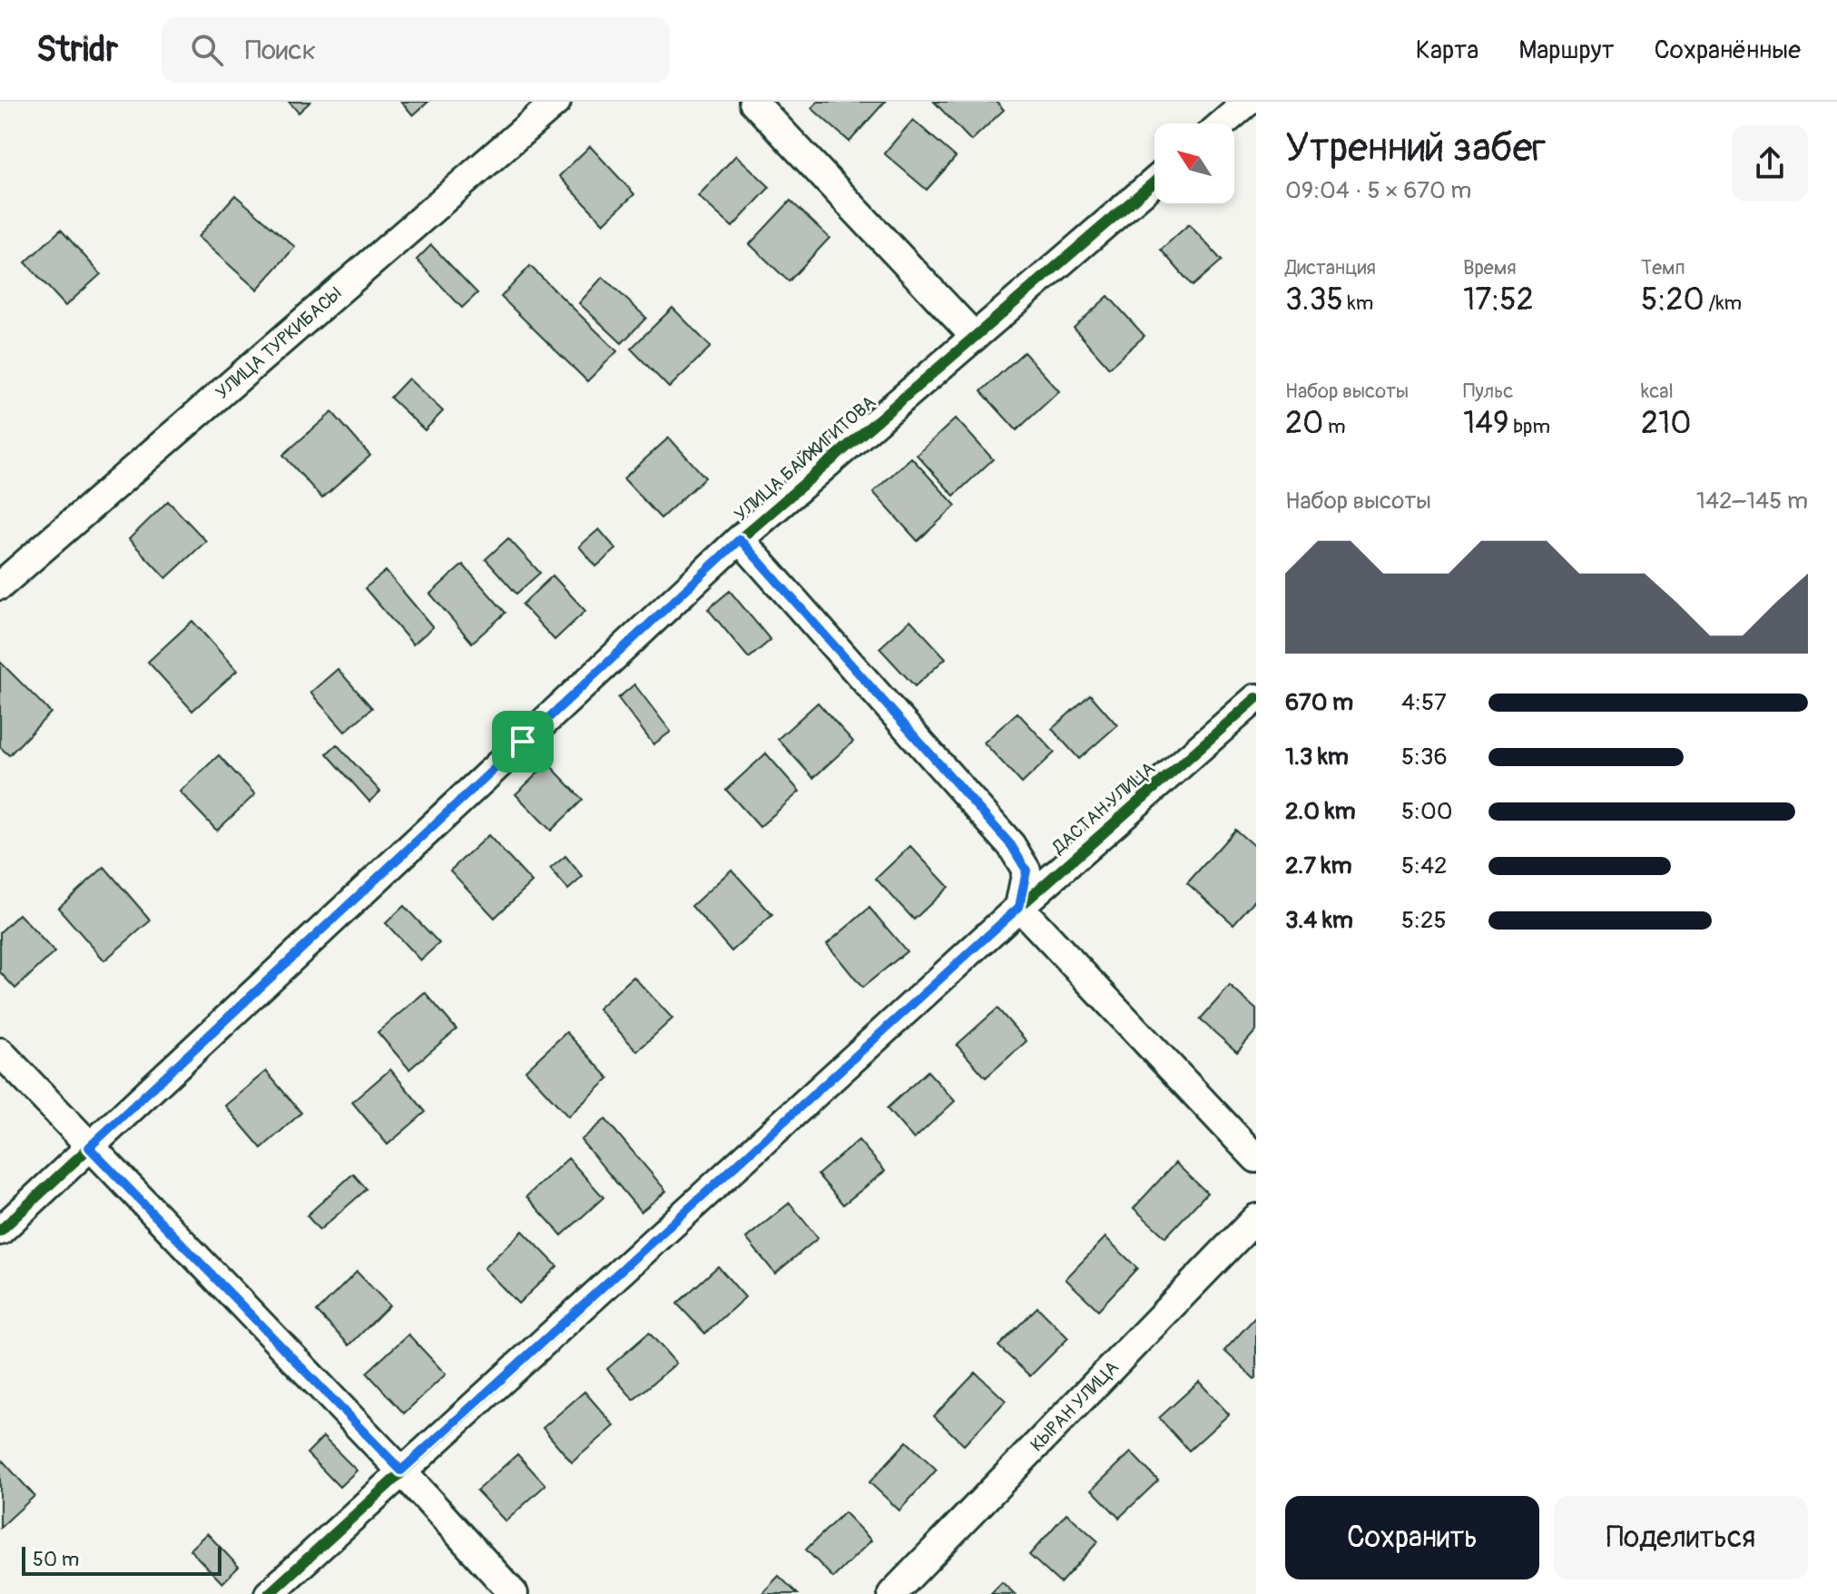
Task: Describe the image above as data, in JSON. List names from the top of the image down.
{
  "streets": {
    "street": [
      "УЛИЦА ТУРКИБАСЫ",
      "УЛИЦА БАЙЖИГИТОВА",
      "ДАСТАН УЛИЦА",
      "КЫРАН УЛИЦА"
    ]
  },
  "scale_bar": "50 m",
  "north": "top left",
  "page": {
    "header": "Stridr",
    "search": "Поиск",
    "nav": ["Карта", "Маршрут", "Сохранённые"],
    "heading": ["Утренний забег", "09:04 · 5 × 670 m"],
    "stats": [
      ["Дистанция", "3.35 km"],
      ["Время", "17:52"],
      ["Темп", "5:20 /km"],
      ["Набор высоты", "20 m"],
      ["Пульс", "149 bpm"],
      ["kcal", "210"]
    ],
    "chart": ["Набор высоты", "142–145 m"],
    "list": [
      {
        "name": "670 m",
        "note": "4:57"
      },
      {
        "name": "1.3 km",
        "note": "5:36"
      },
      {
        "name": "2.0 km",
        "note": "5:00"
      },
      {
        "name": "2.7 km",
        "note": "5:42"
      },
      {
        "name": "3.4 km",
        "note": "5:25"
      }
    ],
    "buttons": ["Сохранить", "Поделиться"],
    "scale": "50 m"
  }
}
